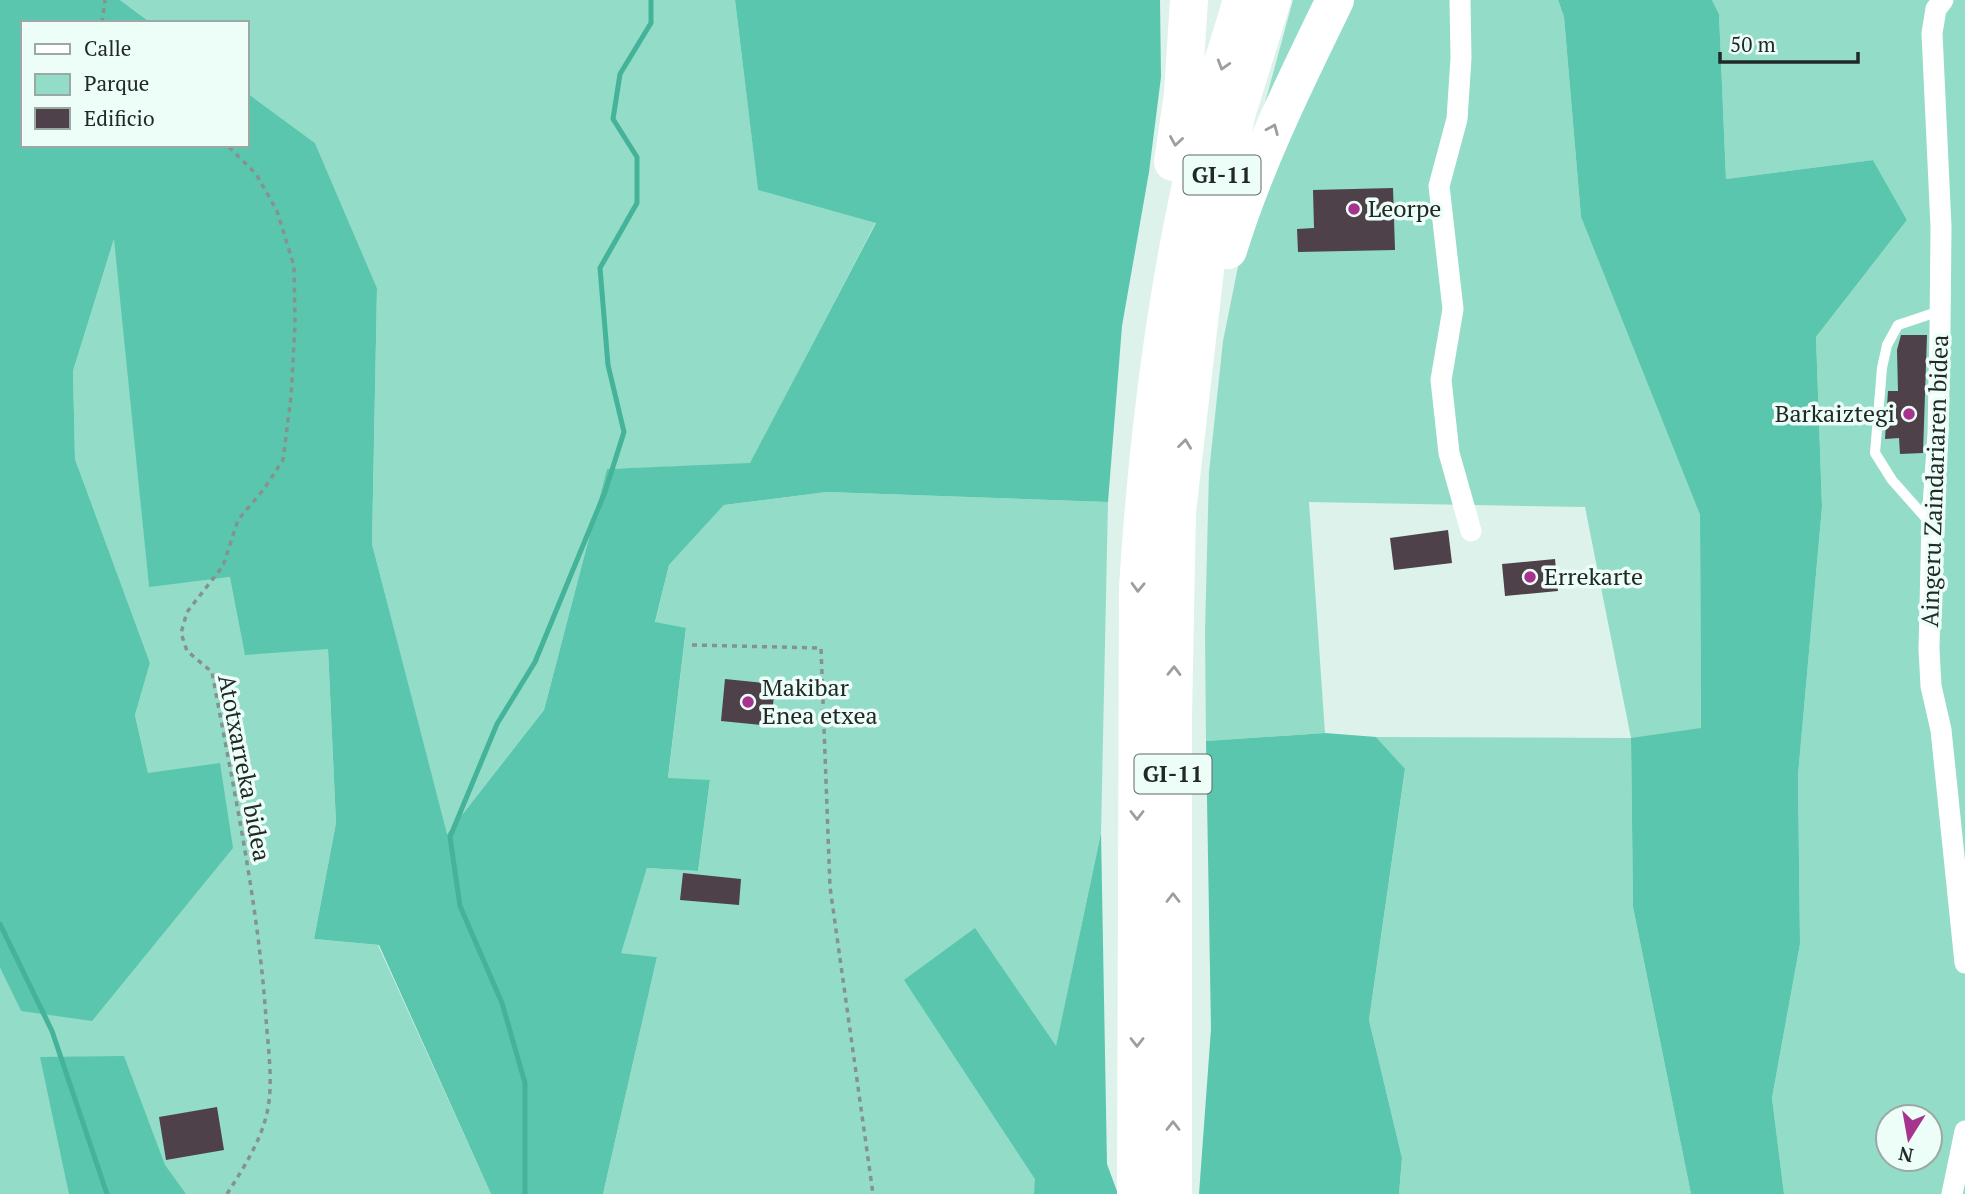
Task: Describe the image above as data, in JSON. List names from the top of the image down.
{
  "streets": {
    "highway": ["GI-11"],
    "street": ["Aingeru Zaindariaren bidea"],
    "path": ["Atotxarreka bidea"]
  },
  "places": [
    "Leorpe",
    "Barkaiztegi",
    "Errekarte",
    "Makibar Enea etxea"
  ],
  "legend": ["Calle", "Parque", "Edificio"],
  "scale_bar": "50 m",
  "north": "bottom"
}
